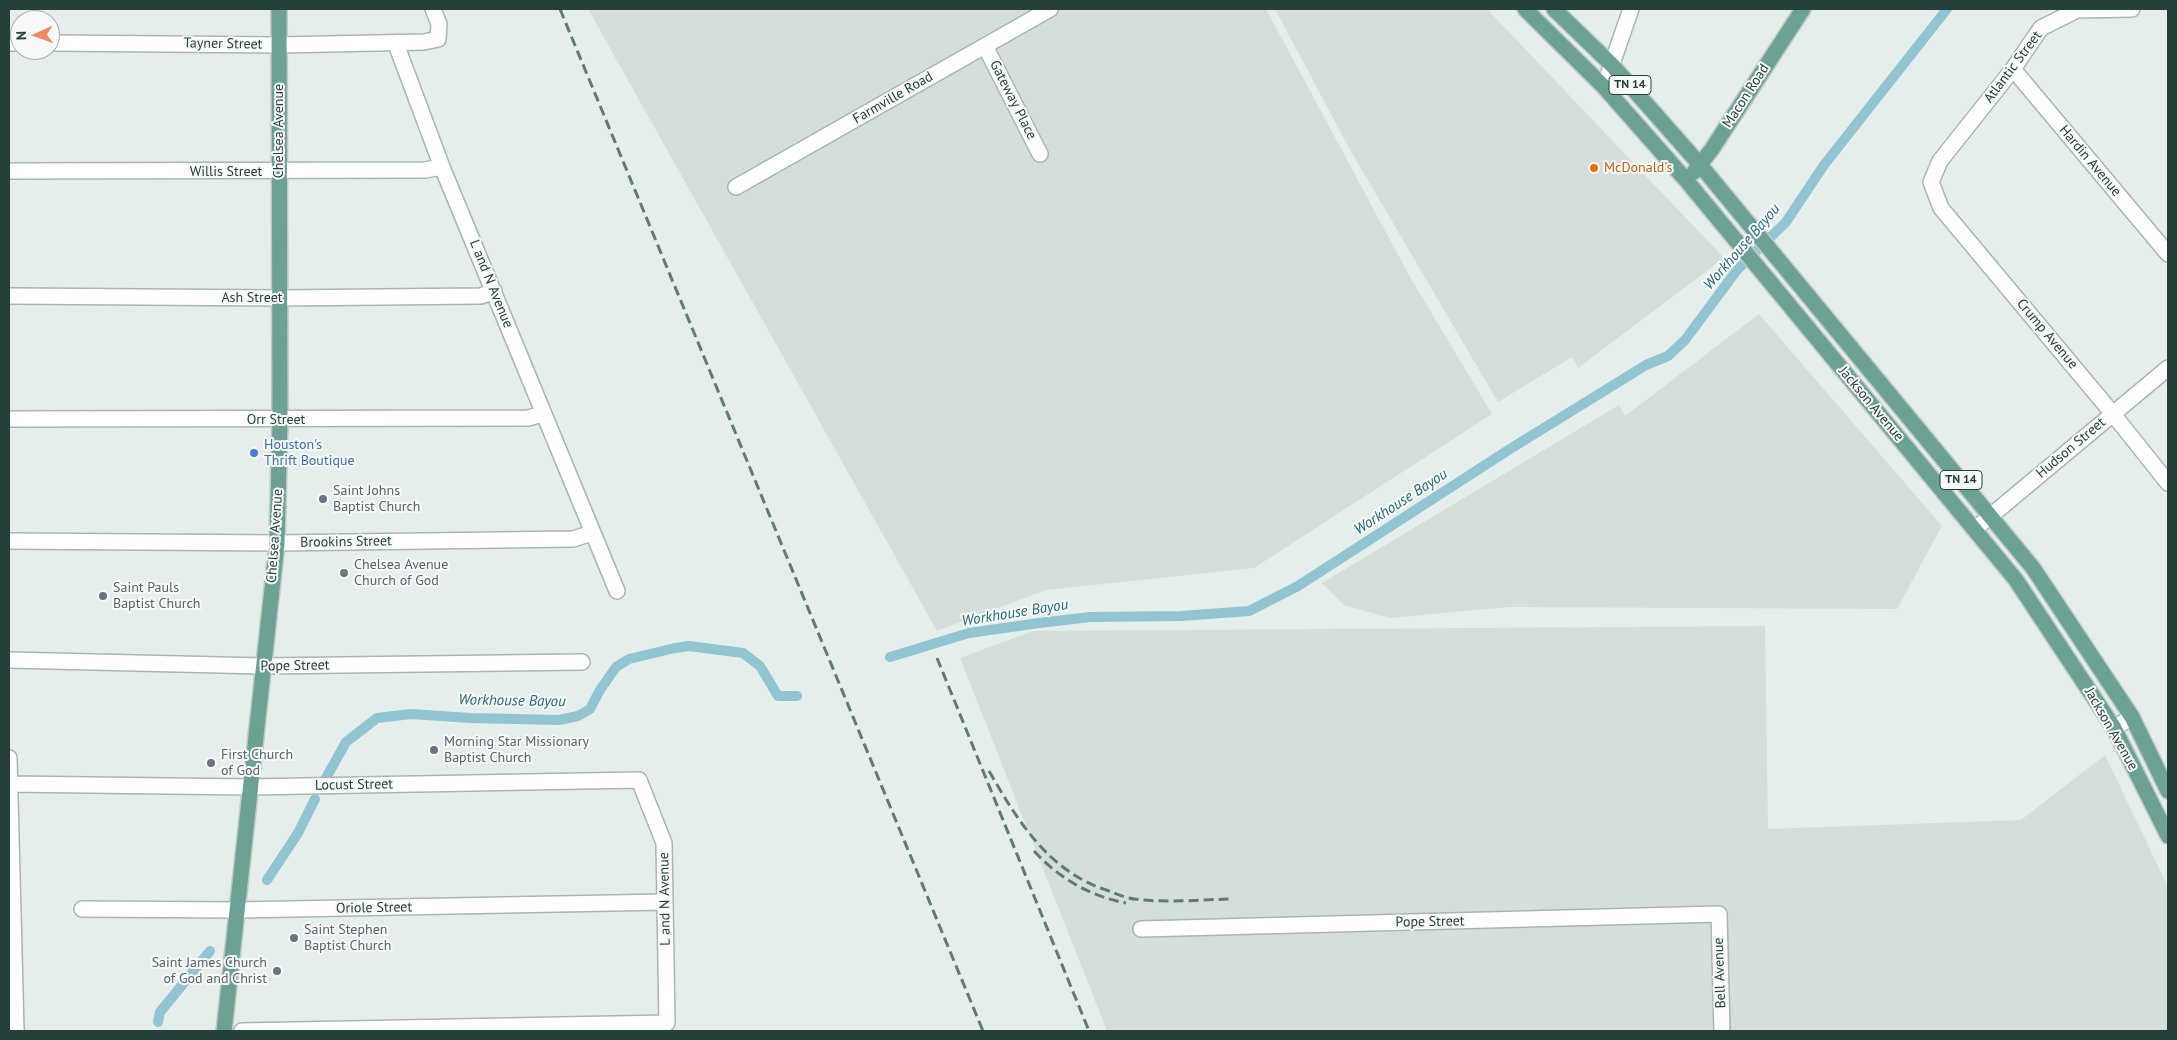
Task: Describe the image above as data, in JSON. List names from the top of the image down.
{
  "streets": {
    "main road": [
      "TN 14",
      "Macon Road",
      "Chelsea Avenue",
      "Jackson Avenue"
    ],
    "street": [
      "Tayner Street",
      "Atlantic Street",
      "Farmville Road",
      "Gateway Place",
      "Hardin Avenue",
      "Willis Street",
      "L and N Avenue",
      "Ash Street",
      "Crump Avenue",
      "Orr Street",
      "Hudson Street",
      "Brookins Street",
      "Pope Street",
      "Locust Street",
      "Oriole Street",
      "Bell Avenue"
    ]
  },
  "crossings": [
    ["Tayner Street", "Chelsea Avenue"],
    ["Tayner Street", "L and N Avenue"],
    ["Atlantic Street", "Hardin Avenue"],
    ["Atlantic Street", "Crump Avenue"],
    ["Macon Road", "Jackson Avenue"],
    ["Farmville Road", "Gateway Place"],
    ["Chelsea Avenue", "Willis Street"],
    ["Chelsea Avenue", "Ash Street"],
    ["Chelsea Avenue", "Orr Street"],
    ["Chelsea Avenue", "Brookins Street"],
    ["Chelsea Avenue", "Pope Street"],
    ["Chelsea Avenue", "Locust Street"],
    ["Chelsea Avenue", "Oriole Street"],
    ["Willis Street", "L and N Avenue"],
    ["L and N Avenue", "Ash Street"],
    ["L and N Avenue", "Orr Street"],
    ["L and N Avenue", "Brookins Street"],
    ["L and N Avenue", "Locust Street"],
    ["L and N Avenue", "Oriole Street"],
    ["Crump Avenue", "Hudson Street"],
    ["Jackson Avenue", "Hudson Street"],
    ["Pope Street", "Bell Avenue"]
  ],
  "water": ["Workhouse Bayou"],
  "places": [
    "McDonald's",
    "Houston's Thrift Boutique",
    "Saint Johns Baptist Church",
    "Chelsea Avenue Church of God",
    "Saint Pauls Baptist Church",
    "Morning Star Missionary Baptist Church",
    "First Church of God",
    "Saint Stephen Baptist Church",
    "Saint James Church of God and Christ"
  ],
  "north": "left"
}
